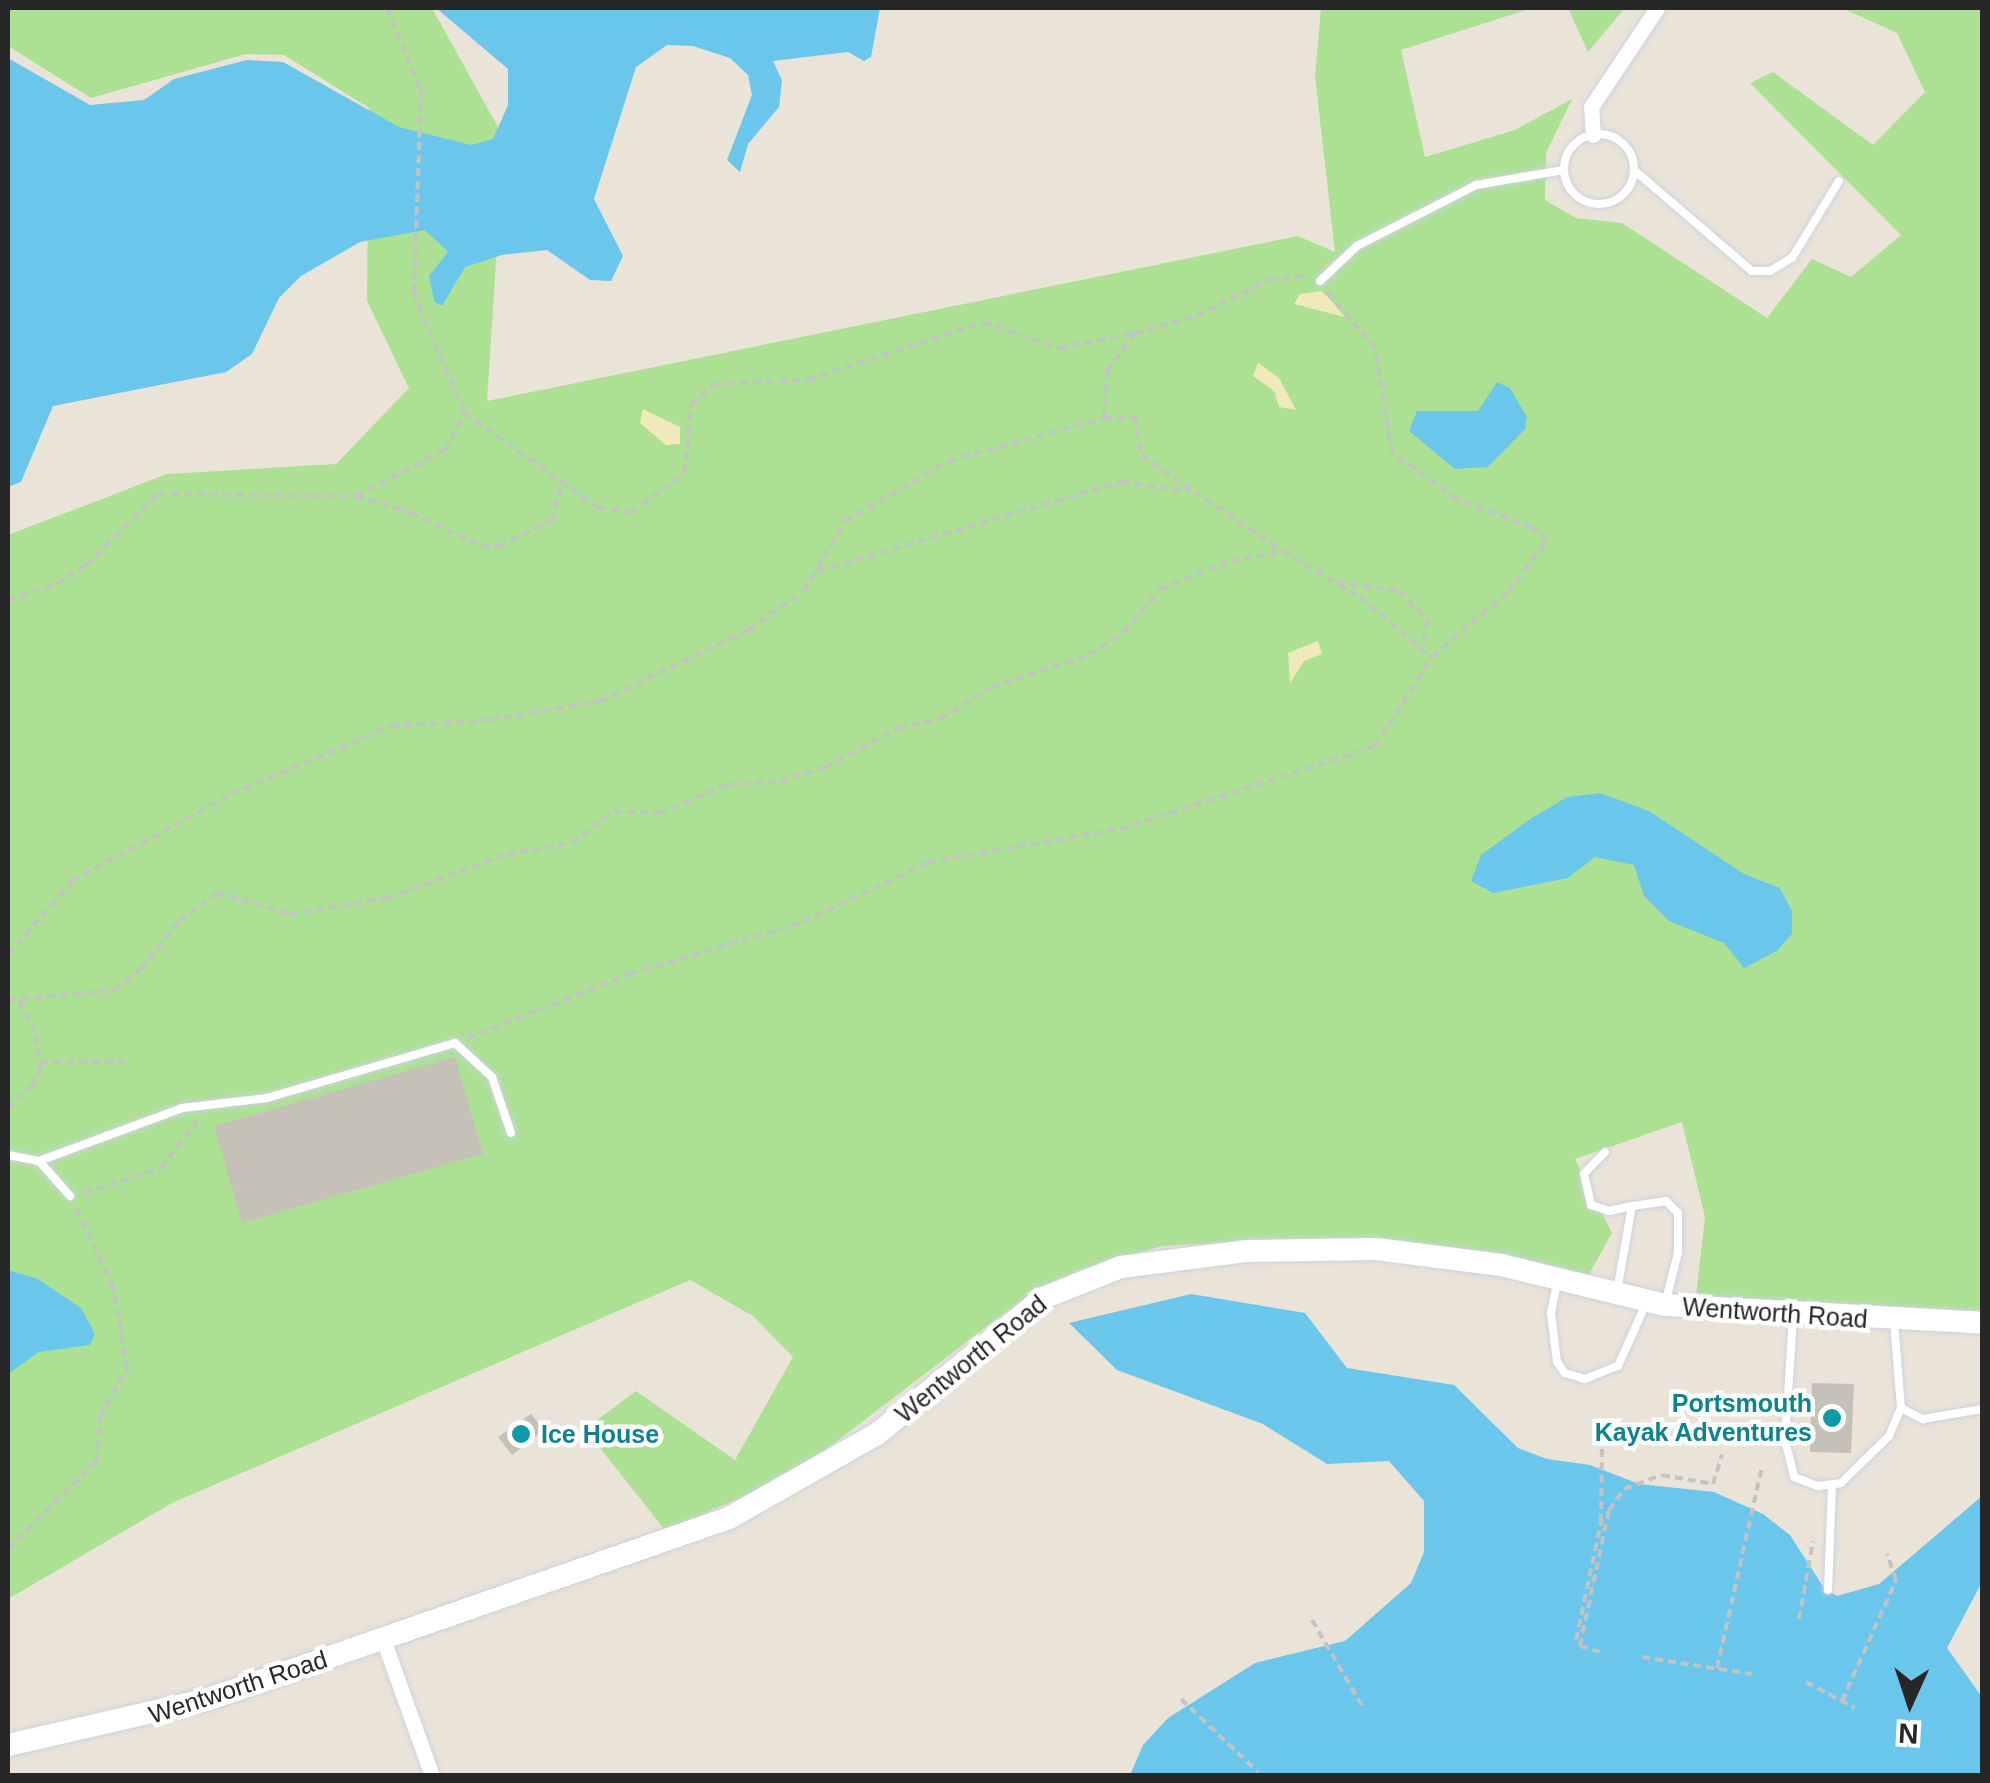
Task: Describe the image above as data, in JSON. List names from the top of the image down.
{
  "streets": {
    "main road": ["Wentworth Road"]
  },
  "places": ["Portsmouth Kayak Adventures", "Ice House"],
  "north": "bottom"
}
